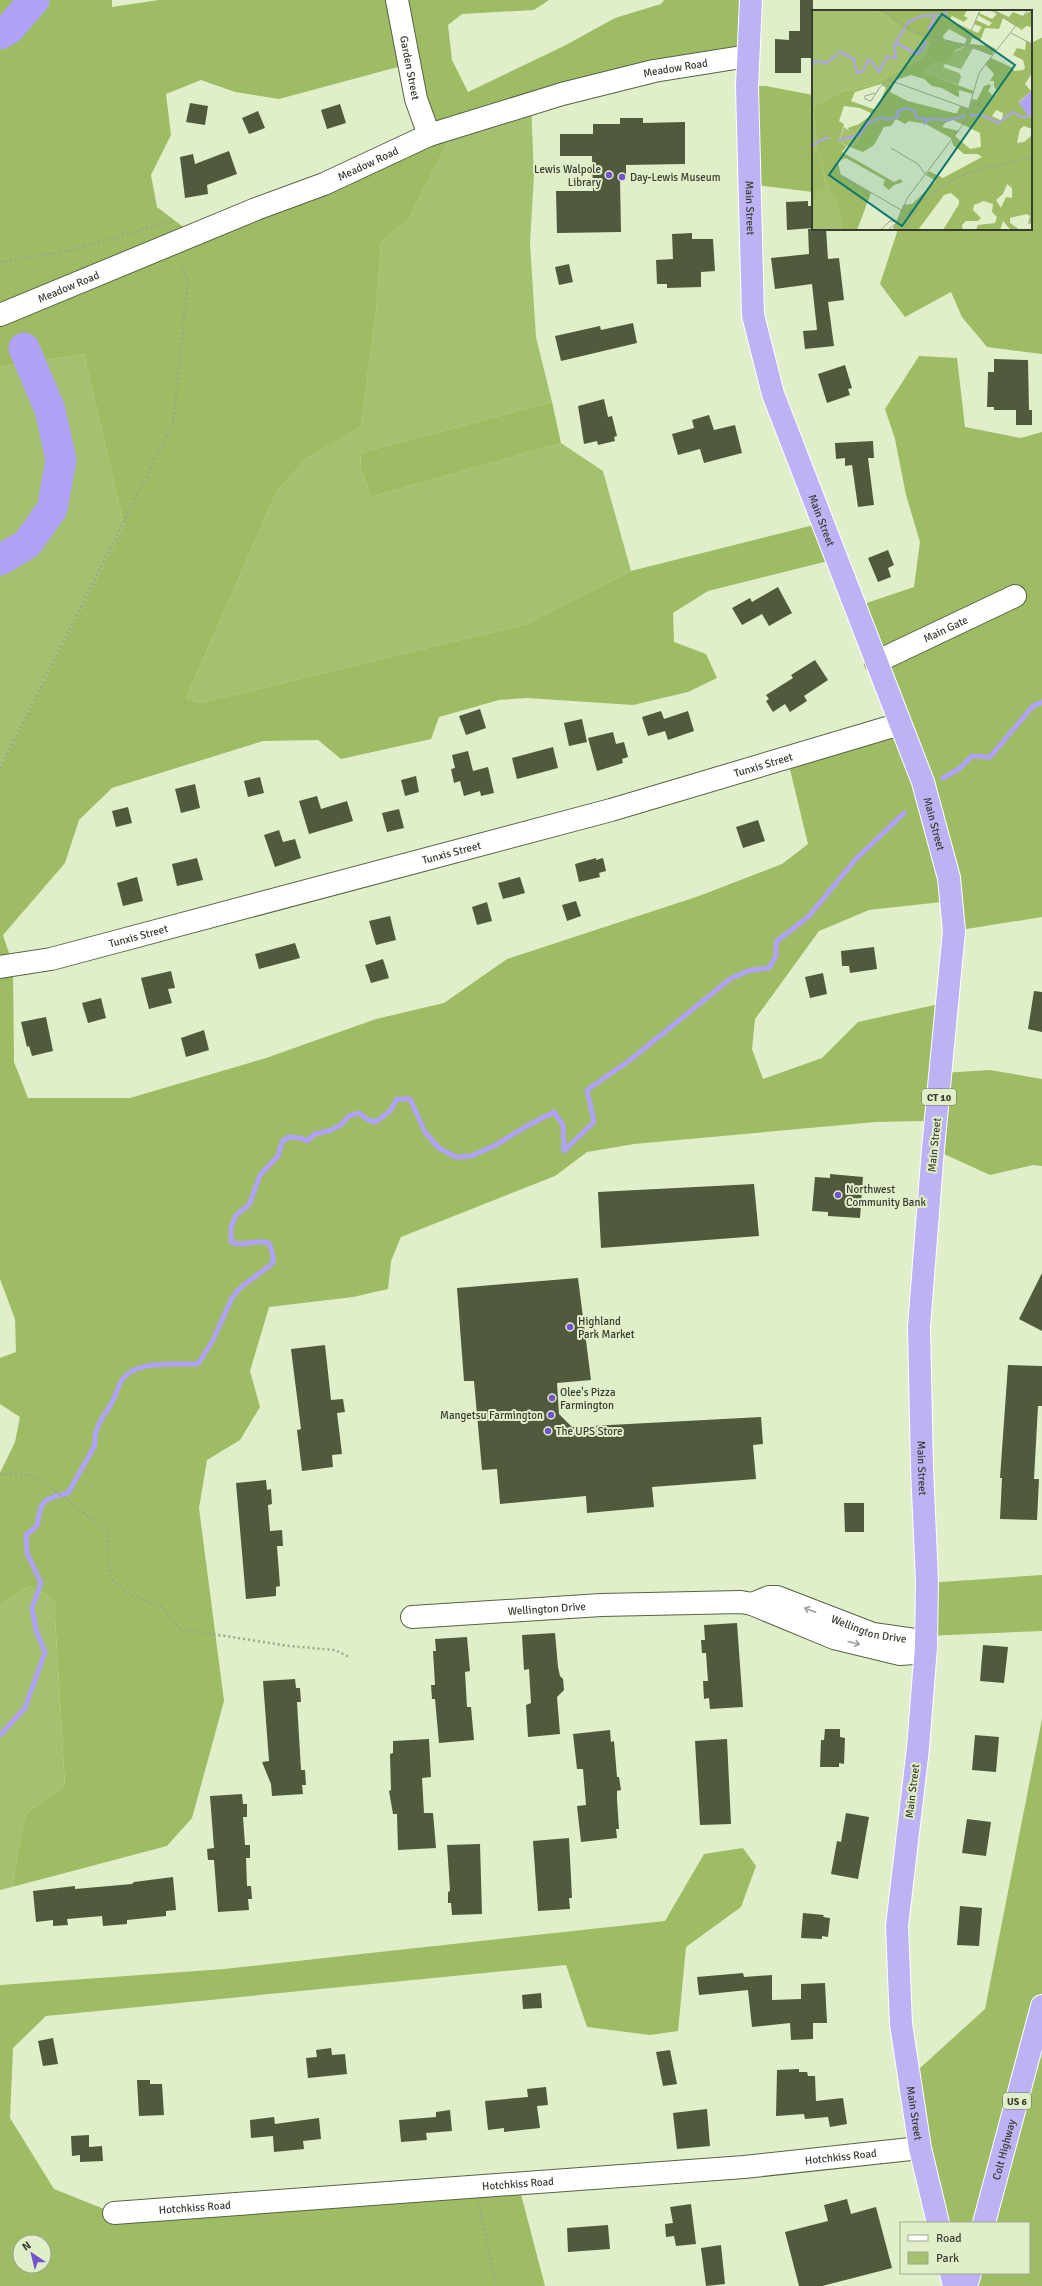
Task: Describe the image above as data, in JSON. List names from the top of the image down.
{
  "streets": {
    "highway": [
      "Main Street",
      "CT 10",
      "US 6",
      "Colt Highway"
    ],
    "street": [
      "Garden Street",
      "Meadow Road",
      "Main Gate",
      "Tunxis Street",
      "Wellington Drive",
      "Hotchkiss Road"
    ]
  },
  "crossings": [
    ["Garden Street", "Meadow Road"],
    ["Meadow Road", "Main Street"],
    ["Main Street", "Main Gate"],
    ["Main Street", "Tunxis Street"],
    ["Main Street", "Wellington Drive"],
    ["Main Street", "Hotchkiss Road"]
  ],
  "places": [
    "Lewis Walpole Library",
    "Day-Lewis Museum",
    "Northwest Community Bank",
    "Highland Park Market",
    "Olee's Pizza Farmington",
    "Mangetsu Farmington",
    "The UPS Store"
  ],
  "legend": ["Road", "Park"],
  "north": "top left"
}
